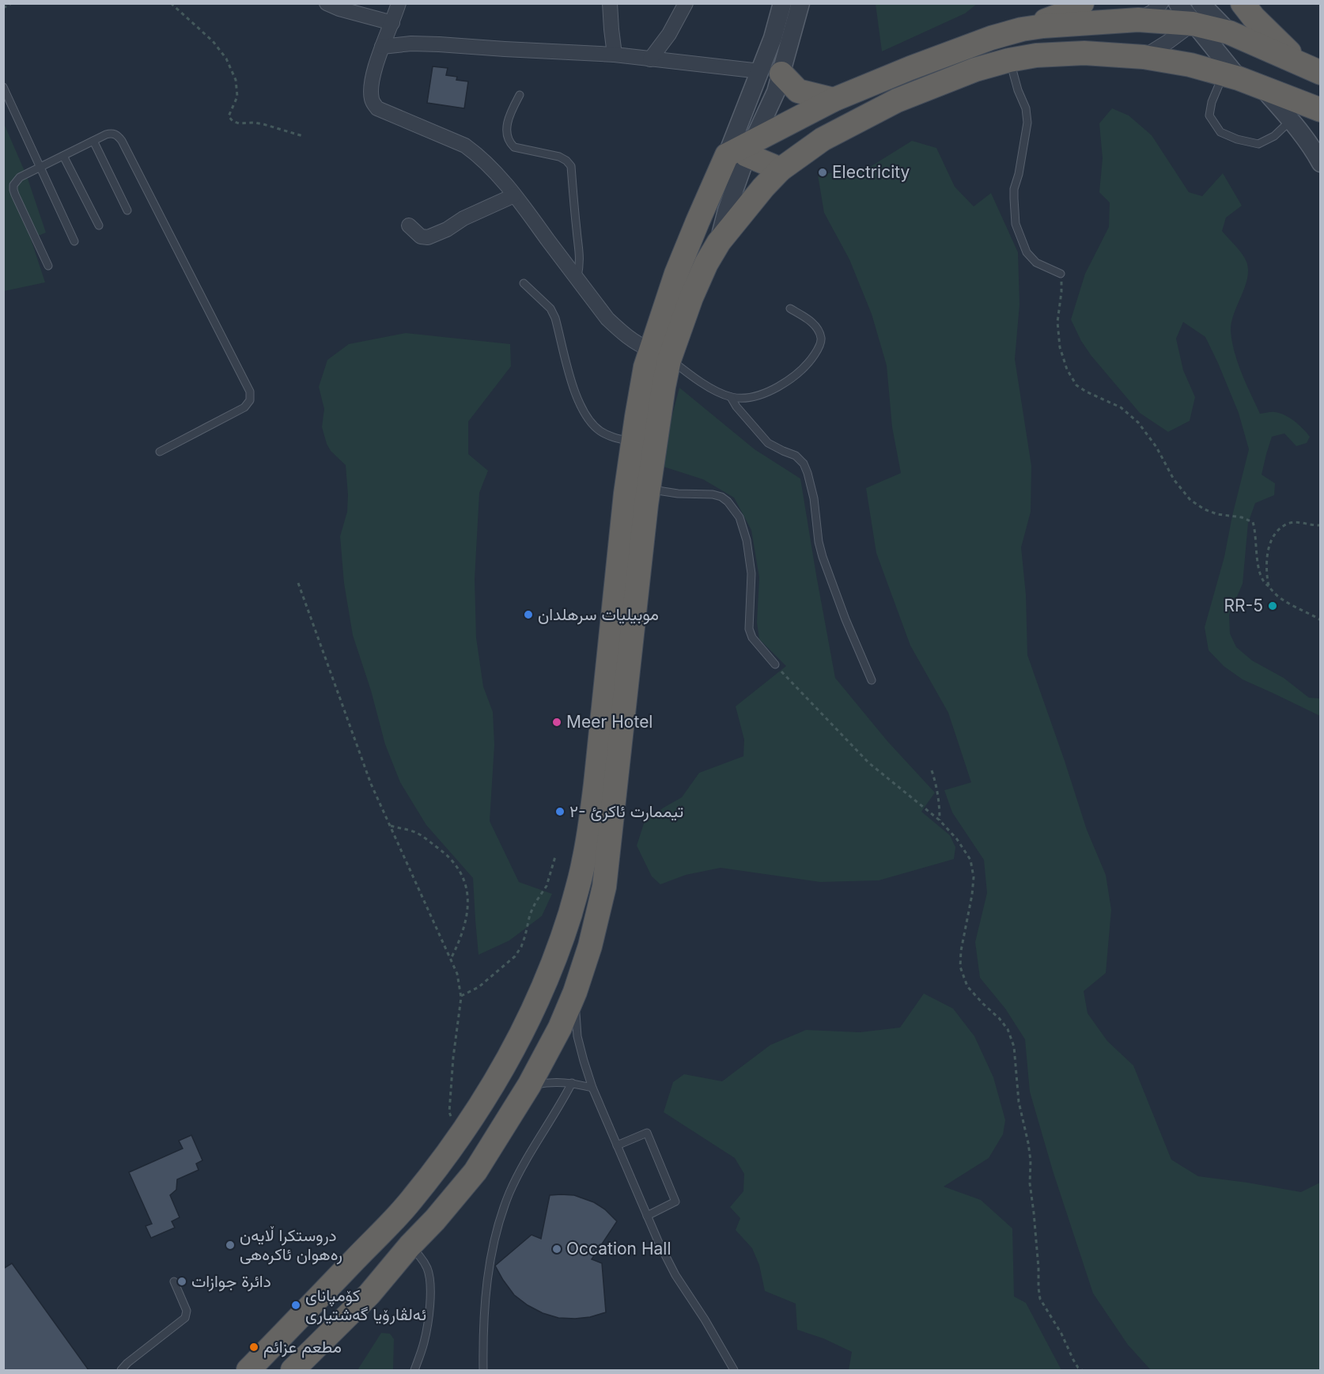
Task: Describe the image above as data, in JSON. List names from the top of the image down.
{
  "places": [
    "Electricity",
    "RR-5",
    "موبيليات سرهلدان",
    "Meer Hotel",
    "تيممارت ئاكرئ -٢",
    "دروستكرا ڵایەن رەهوان ئاكرەهی",
    "Occation Hall",
    "دائرة جوازات",
    "کۆمپانای ئەلڤارۆیا گەشتیاری",
    "مطعم عزائم"
  ]
}
